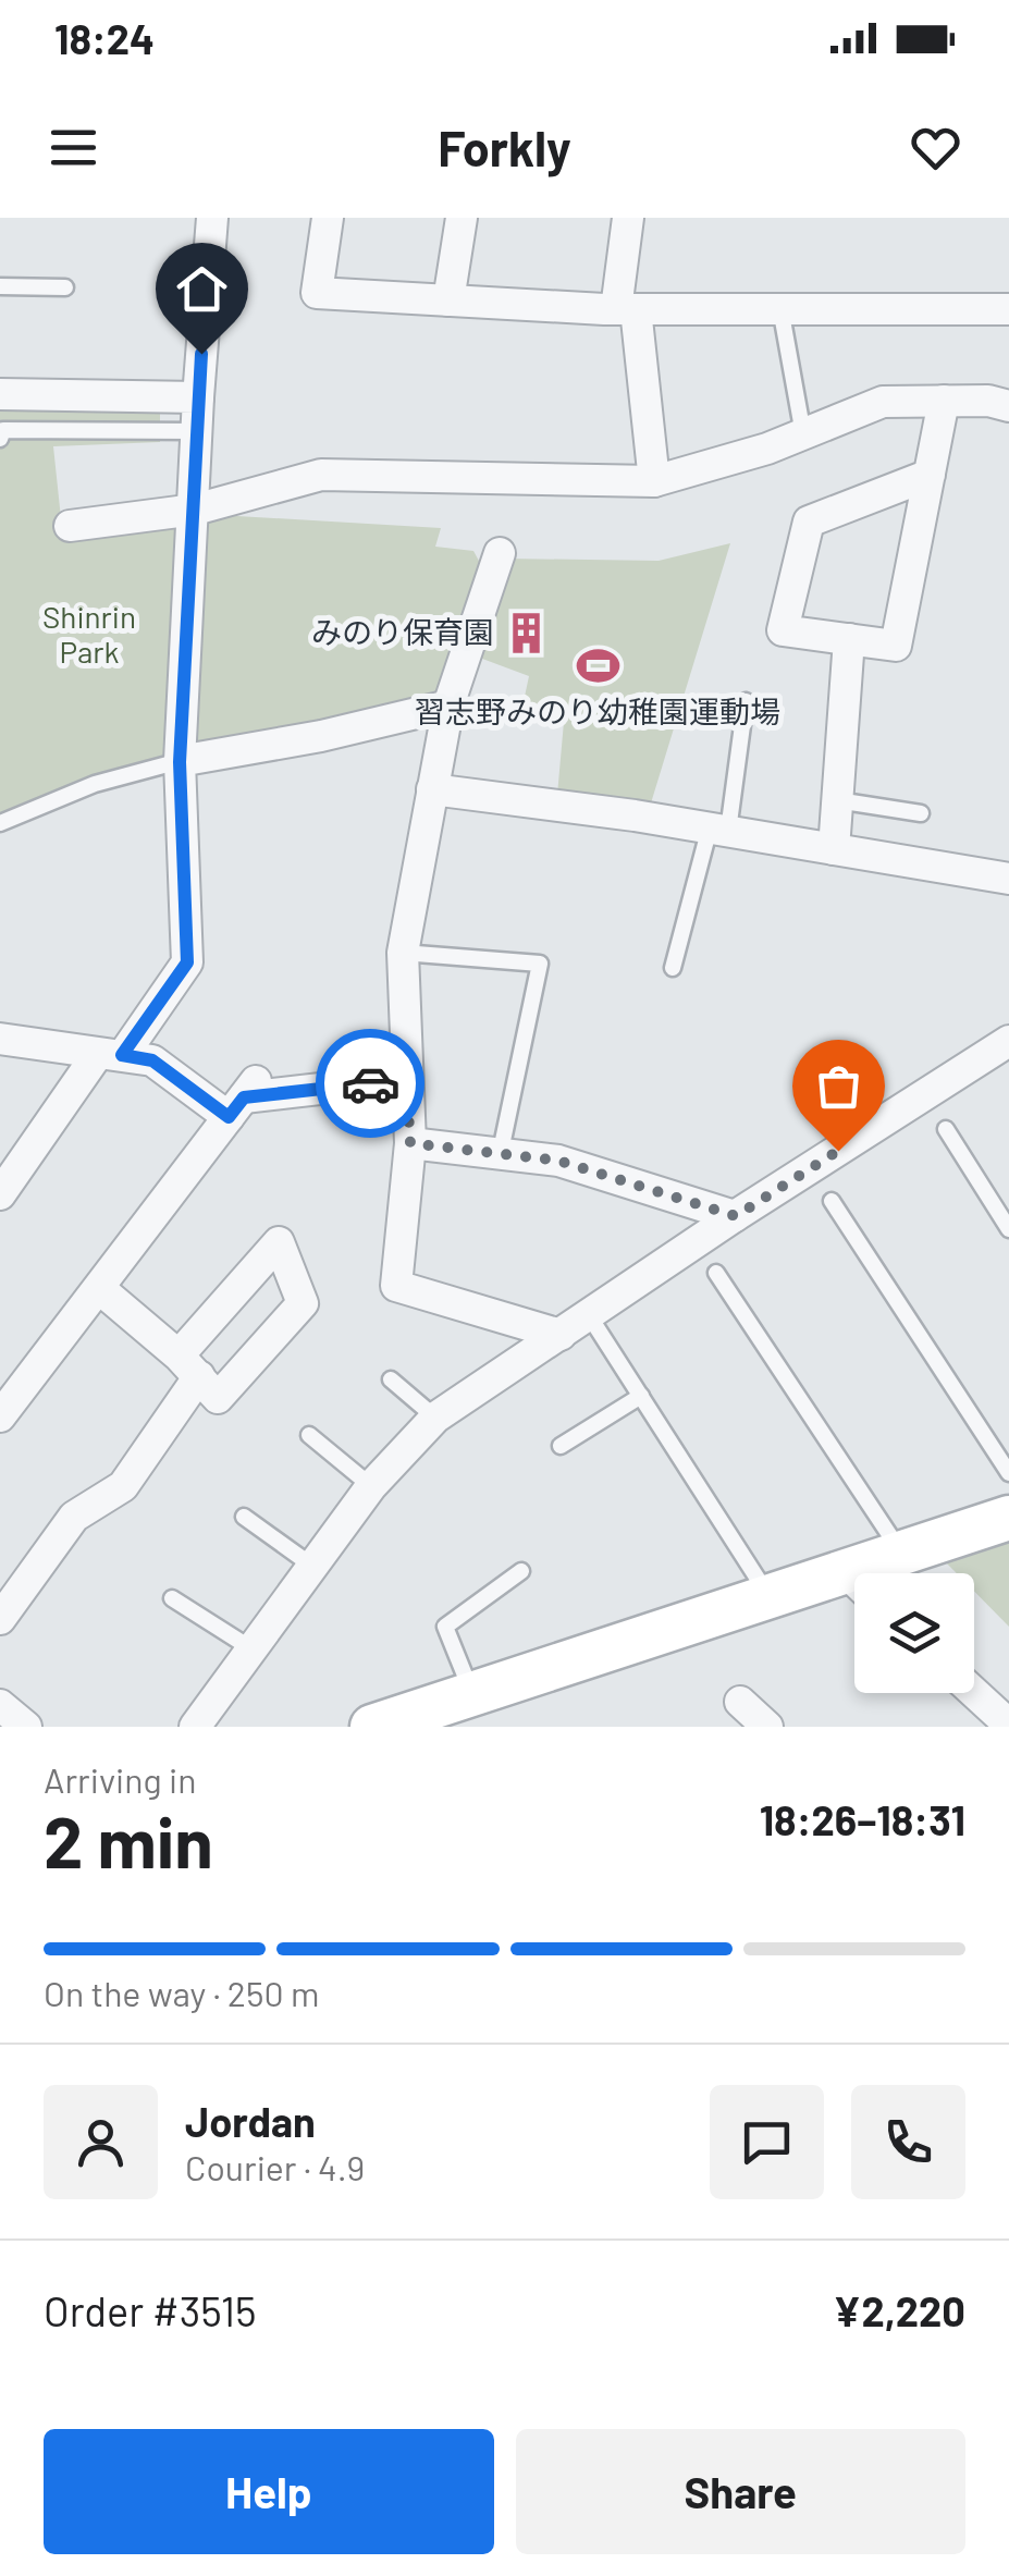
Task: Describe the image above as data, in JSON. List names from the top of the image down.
{
  "parks": ["Shinrin Park"],
  "places": {
    "building": ["みのり保育園"],
    "sports": ["習志野みのり幼稚園運動場"]
  },
  "page": {
    "status": "18:24",
    "header": "Forkly",
    "heading": ["2 min", "Arriving in", "18:26–18:31"],
    "panel": [
      "Jordan",
      "Courier · 4.9",
      "Order #3515",
      "¥2,220"
    ],
    "bar": "On the way · 250 m",
    "buttons": ["Help", "Share"]
  }
}
